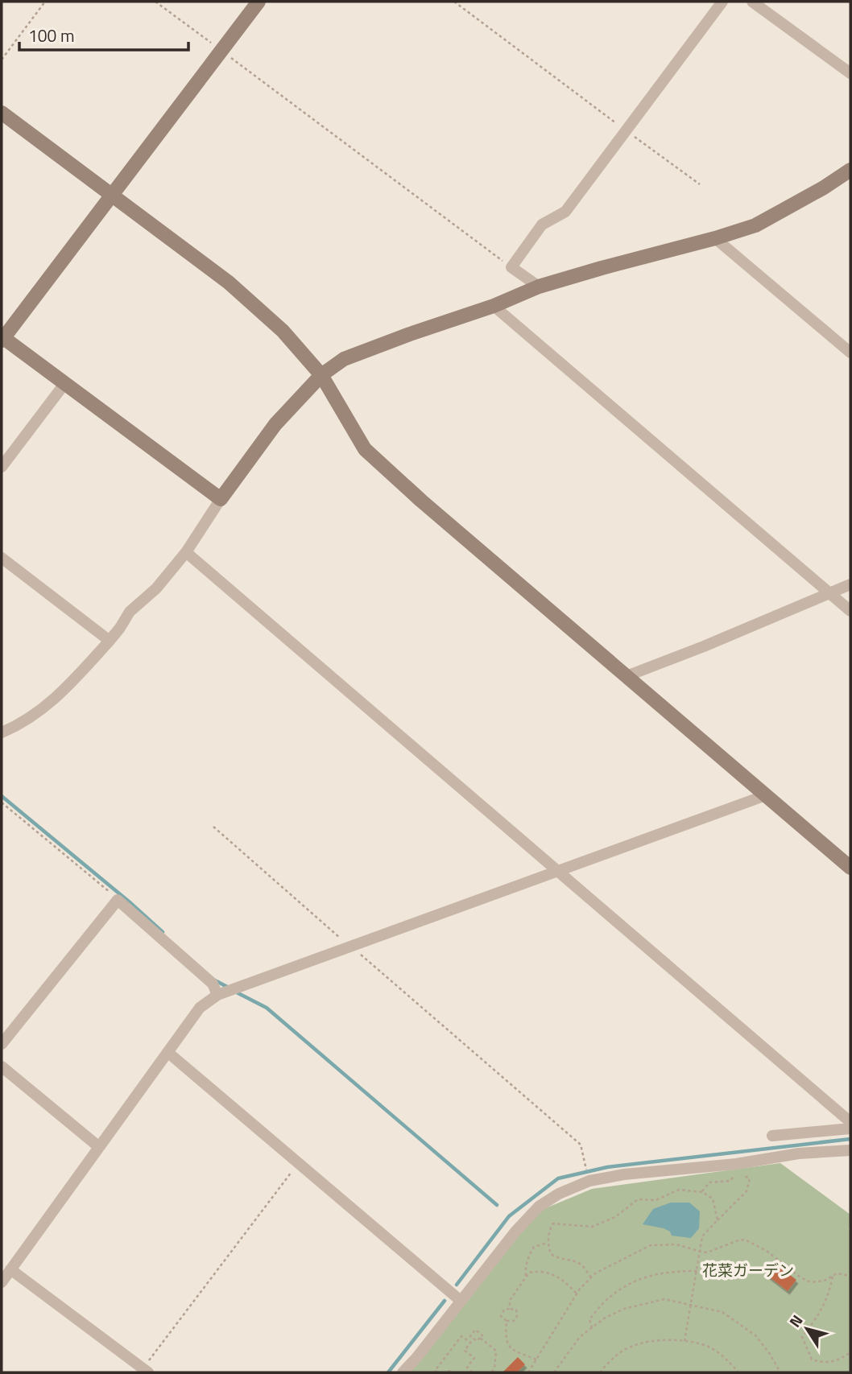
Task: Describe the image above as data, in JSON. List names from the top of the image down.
{
  "parks": ["花菜ガーデン"],
  "scale_bar": "100 m",
  "north": "top left"
}
